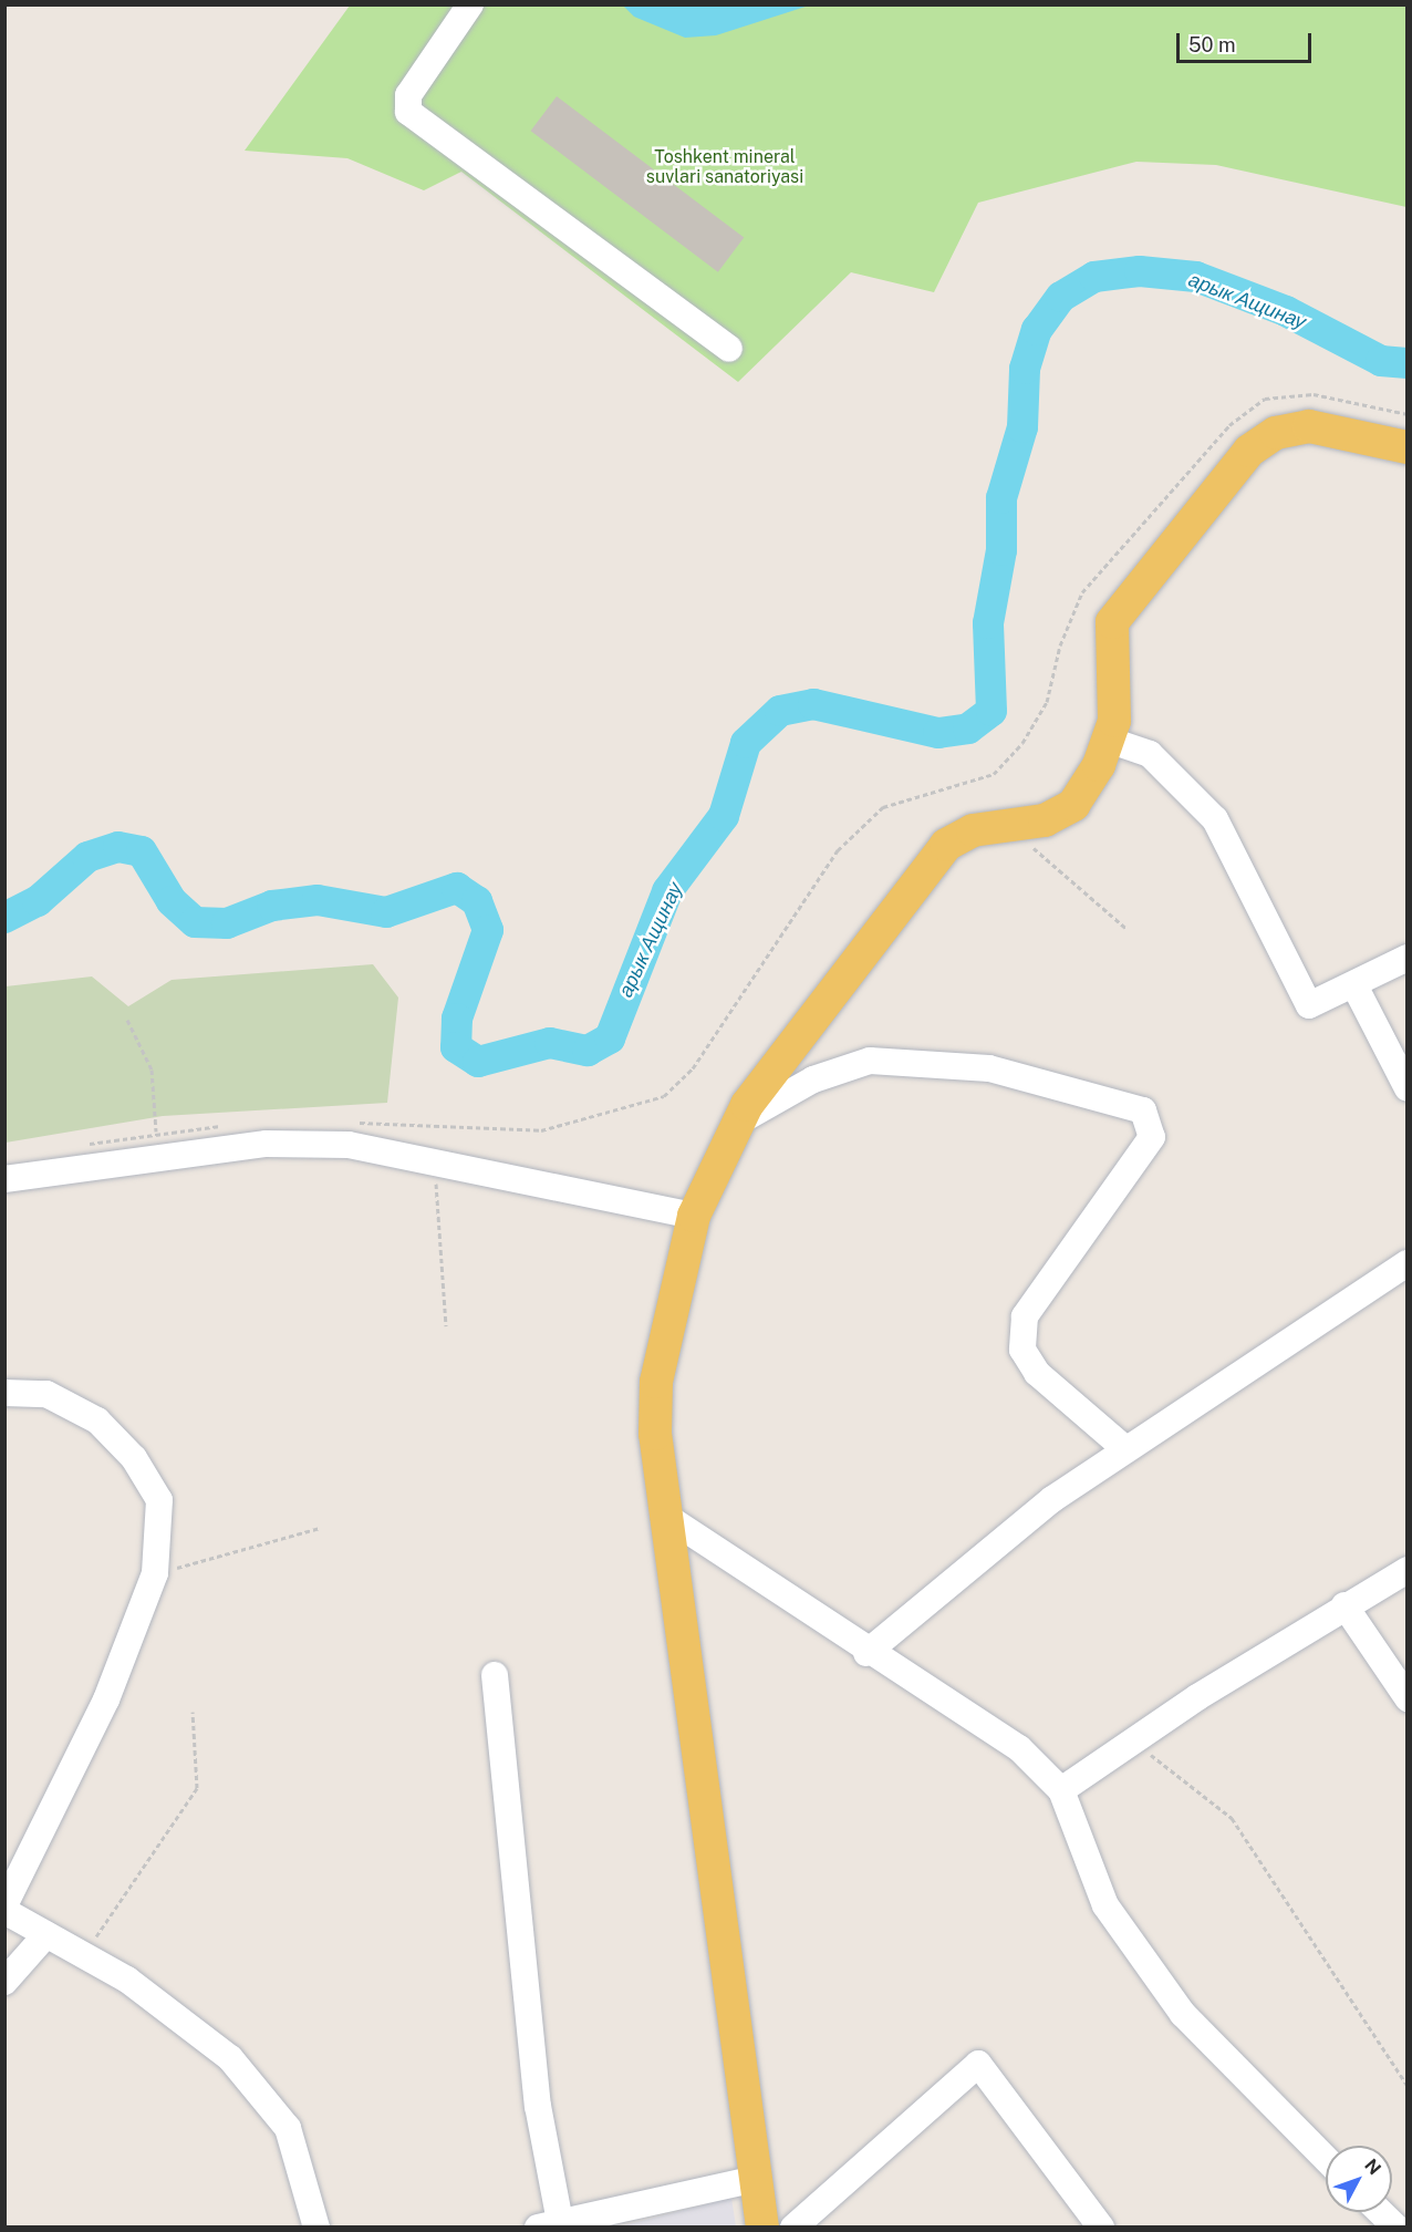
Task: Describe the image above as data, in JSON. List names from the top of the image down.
{
  "water": ["арык Ащинау"],
  "parks": ["Toshkent mineral suvlari sanatoriyasi"],
  "scale_bar": "50 m",
  "north": "top right"
}
